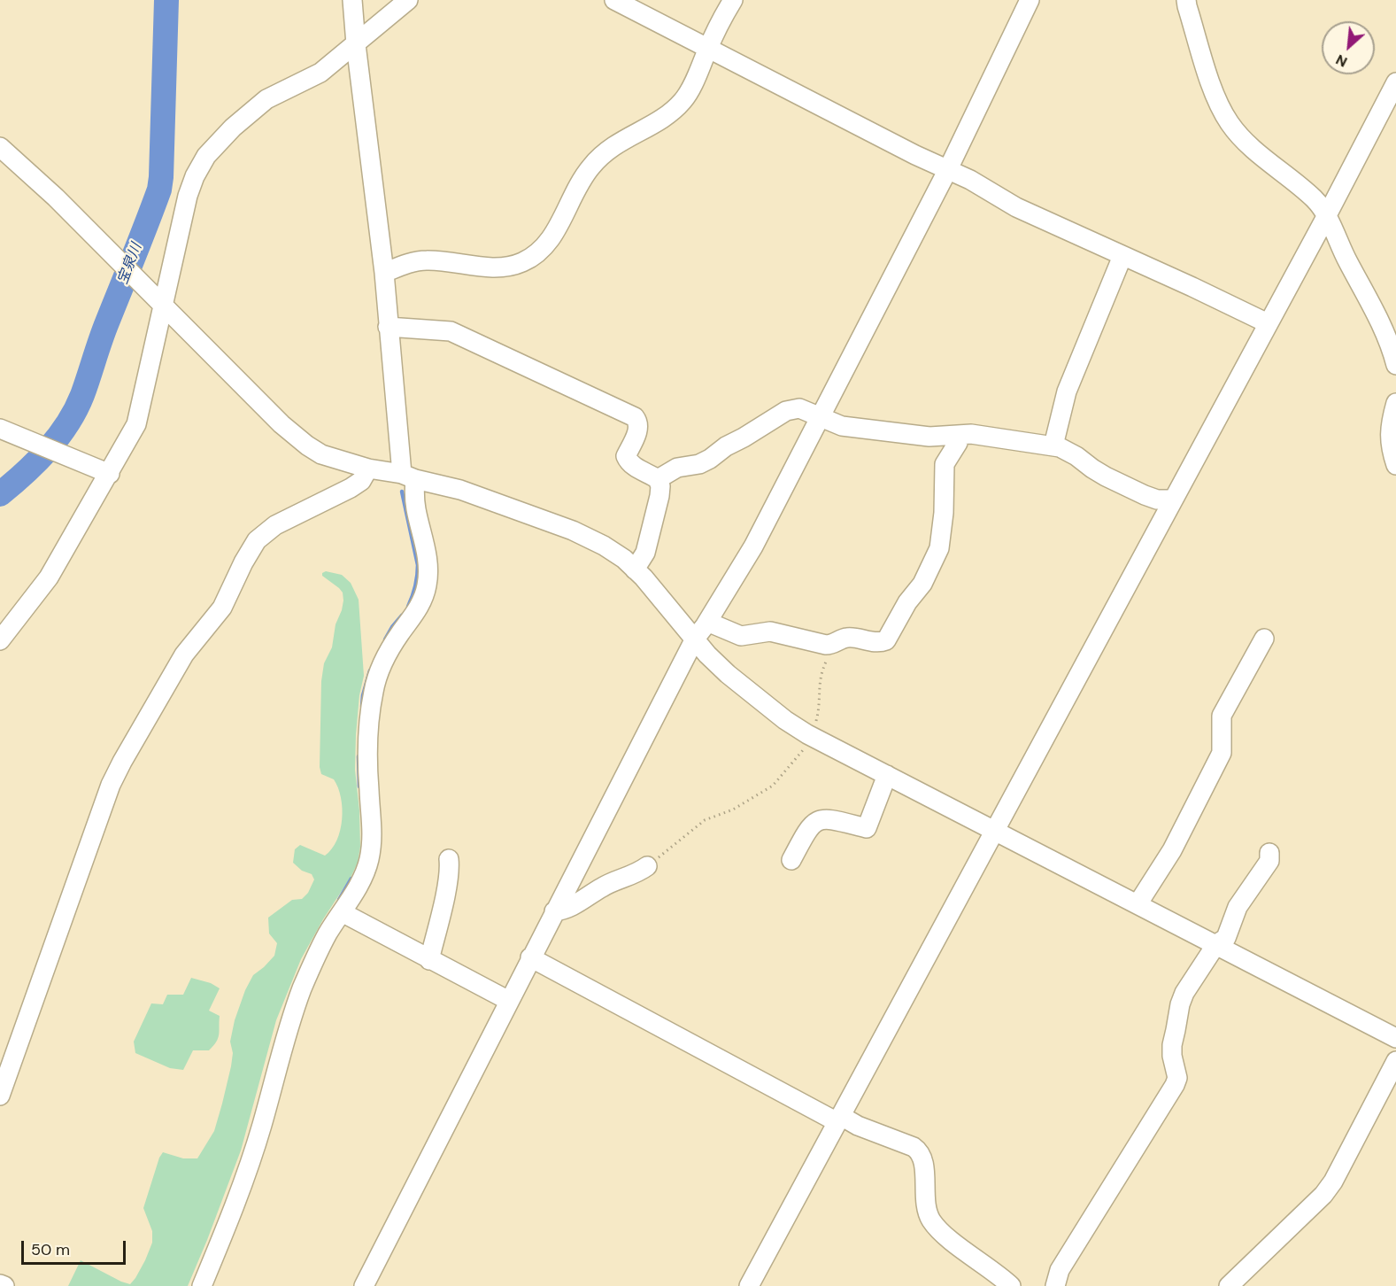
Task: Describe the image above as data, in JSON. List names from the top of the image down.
{
  "water": ["宝泉川"],
  "scale_bar": "50 m",
  "north": "bottom left"
}
